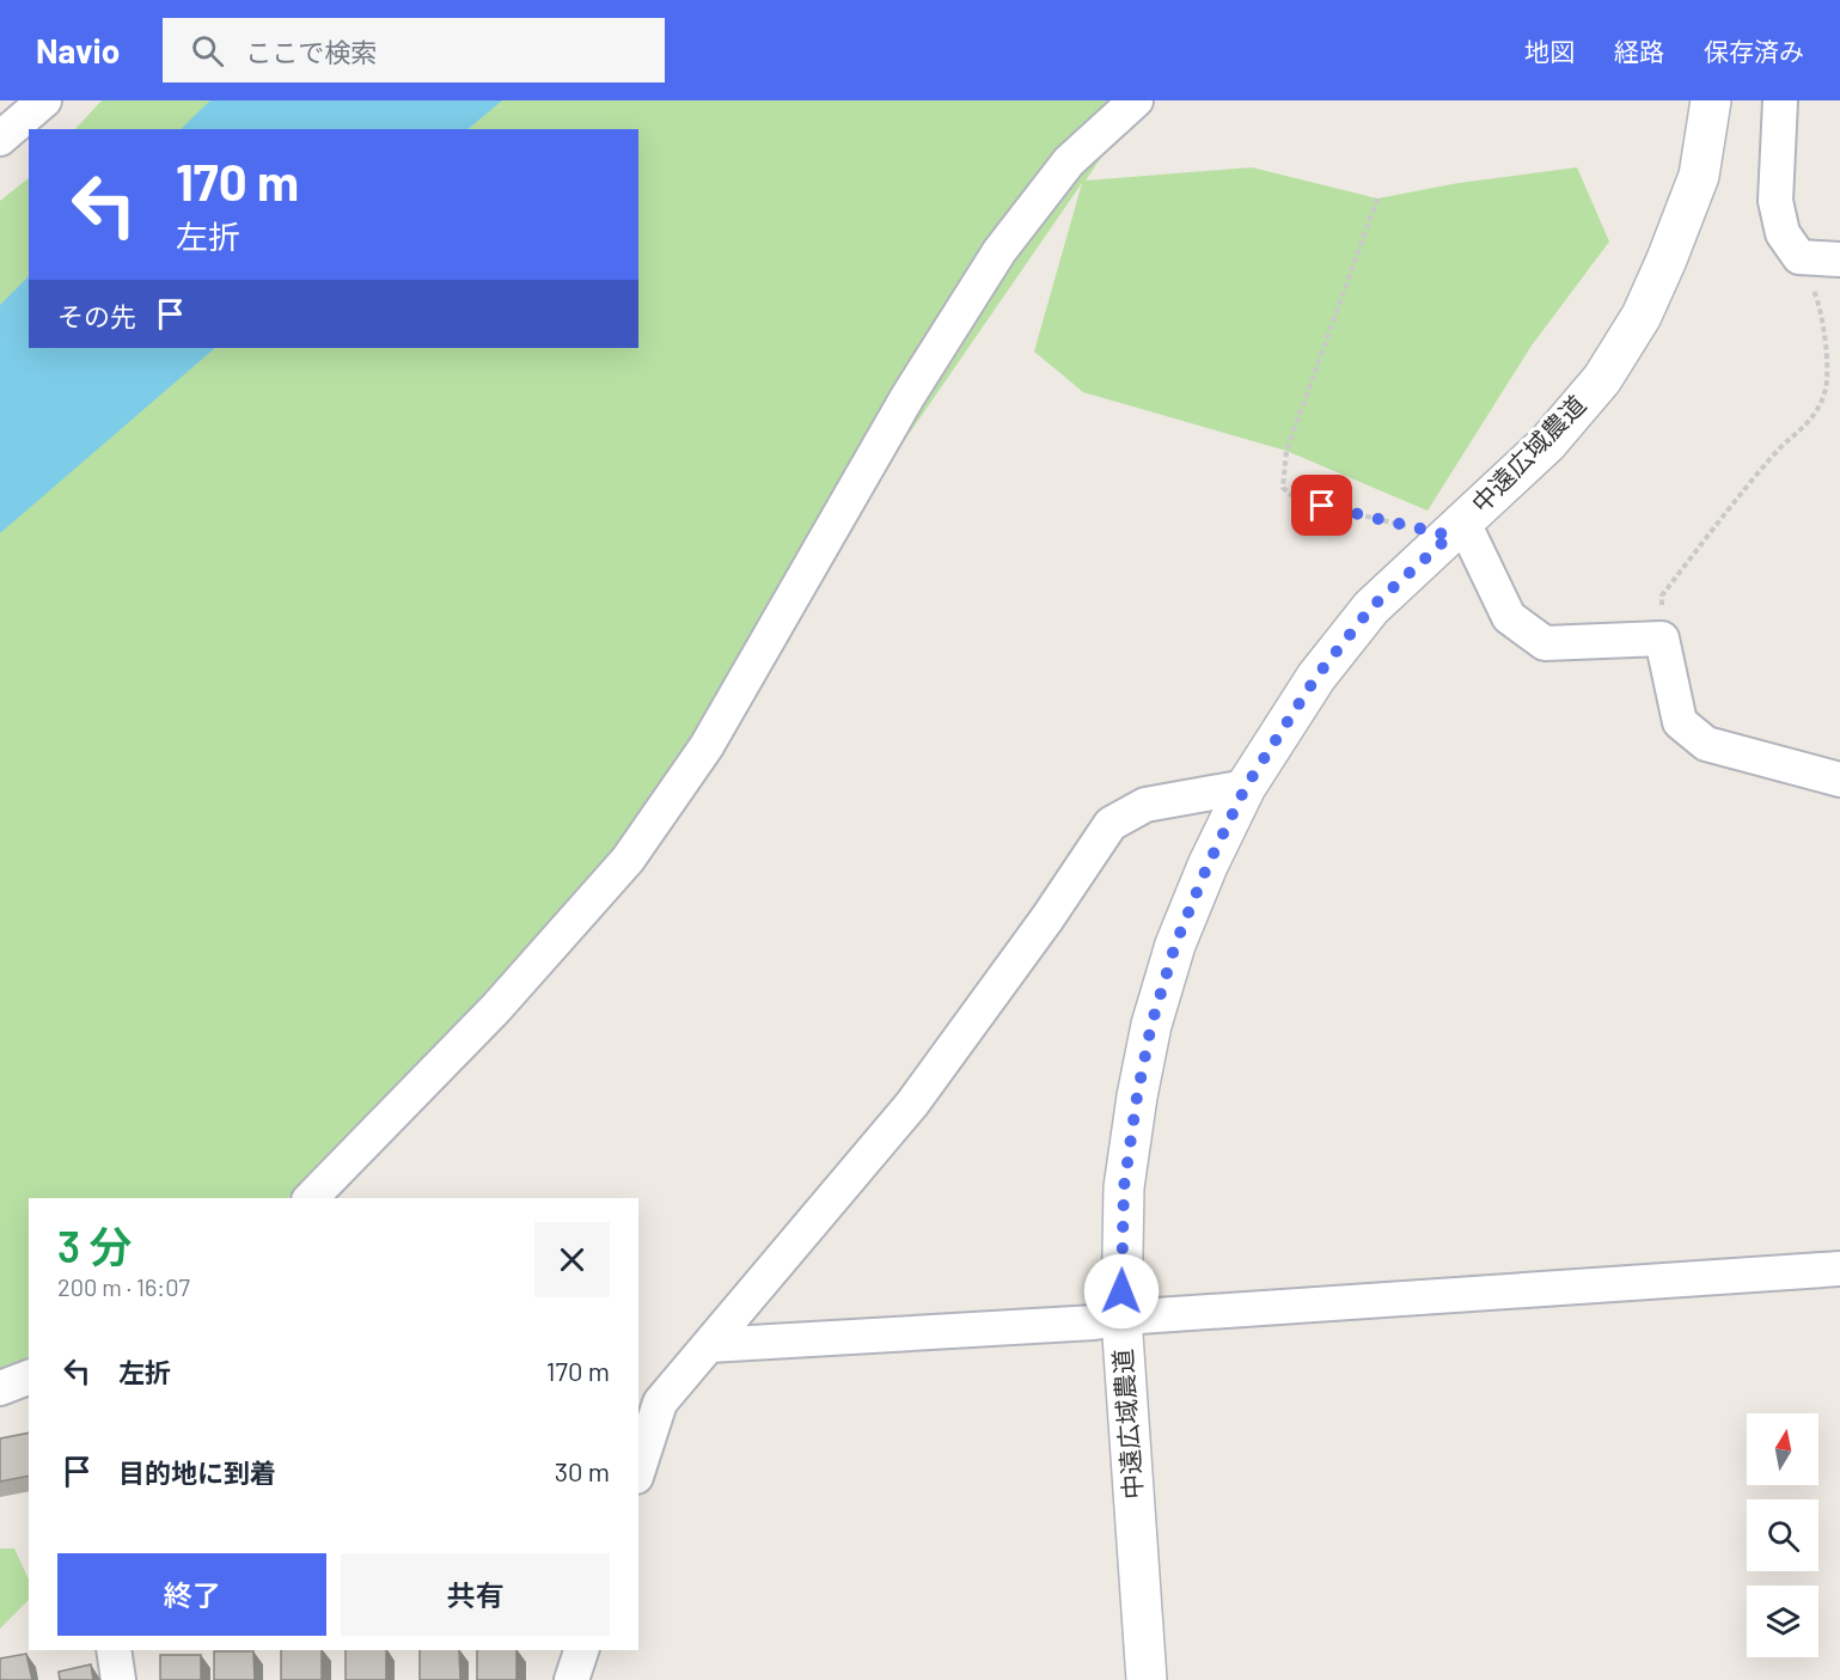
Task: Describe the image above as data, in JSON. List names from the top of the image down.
{
  "streets": {
    "street": ["中遠広域農道"]
  },
  "north": "top",
  "page": {
    "header": "Navio",
    "search": "ここで検索",
    "nav": ["地図", "経路", "保存済み"],
    "turn": ["170 m", "左折"],
    "then": "その先",
    "heading": ["3 分", "200 m · 16:07"],
    "list": [
      {
        "name": "左折",
        "value": "170 m"
      },
      {
        "name": "目的地に到着",
        "value": "30 m"
      }
    ],
    "buttons": ["終了", "共有"]
  }
}
